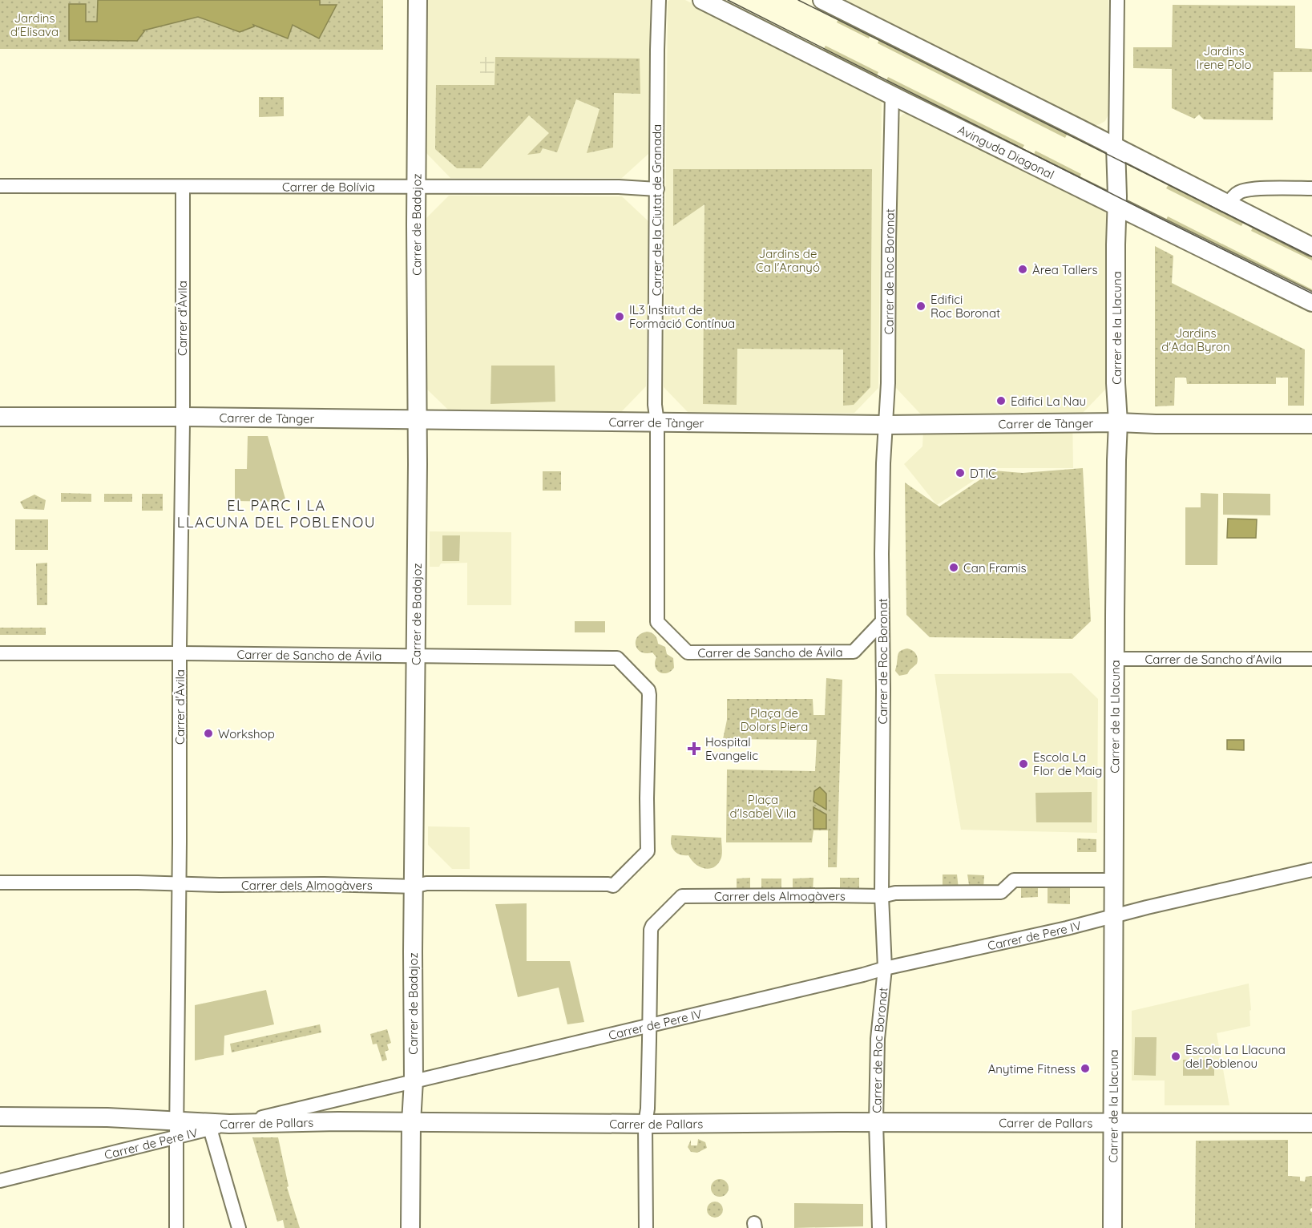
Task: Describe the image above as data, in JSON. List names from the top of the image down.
{
  "streets": {
    "street": [
      "Avinguda Diagonal",
      "Carrer de Bolívia",
      "Carrer de la Ciutat de Granada",
      "Carrer de Badajoz",
      "Carrer de Roc Boronat",
      "Carrer d'Àvila",
      "Carrer de la Llacuna",
      "Carrer de Tànger",
      "Carrer de Sancho de Ávila",
      "Carrer de Sancho d'Avila",
      "Carrer dels Almogàvers",
      "Carrer de Pere IV",
      "Carrer de Pallars"
    ]
  },
  "crossings": [
    ["Avinguda Diagonal", "Carrer de Roc Boronat"],
    ["Avinguda Diagonal", "Carrer de la Llacuna"],
    ["Carrer de Bolívia", "Carrer de la Ciutat de Granada"],
    ["Carrer de Bolívia", "Carrer de Badajoz"],
    ["Carrer de Bolívia", "Carrer d'Àvila"],
    ["Carrer de la Ciutat de Granada", "Carrer de Tànger"],
    ["Carrer de la Ciutat de Granada", "Carrer de Sancho de Ávila"],
    ["Carrer de Badajoz", "Carrer de Tànger"],
    ["Carrer de Badajoz", "Carrer de Sancho de Ávila"],
    ["Carrer de Badajoz", "Carrer dels Almogàvers"],
    ["Carrer de Badajoz", "Carrer de Pere IV"],
    ["Carrer de Badajoz", "Carrer de Pallars"],
    ["Carrer de Roc Boronat", "Carrer de Tànger"],
    ["Carrer de Roc Boronat", "Carrer de Sancho de Ávila"],
    ["Carrer de Roc Boronat", "Carrer dels Almogàvers"],
    ["Carrer de Roc Boronat", "Carrer de Pere IV"],
    ["Carrer de Roc Boronat", "Carrer de Pallars"],
    ["Carrer d'Àvila", "Carrer de Tànger"],
    ["Carrer d'Àvila", "Carrer de Sancho de Ávila"],
    ["Carrer d'Àvila", "Carrer dels Almogàvers"],
    ["Carrer d'Àvila", "Carrer de Pere IV"],
    ["Carrer d'Àvila", "Carrer de Pallars"],
    ["Carrer de la Llacuna", "Carrer de Tànger"],
    ["Carrer de la Llacuna", "Carrer de Sancho d'Avila"],
    ["Carrer de la Llacuna", "Carrer dels Almogàvers"],
    ["Carrer de la Llacuna", "Carrer de Pere IV"],
    ["Carrer de la Llacuna", "Carrer de Pallars"],
    ["Carrer de Sancho de Ávila", "Carrer dels Almogàvers"],
    ["Carrer dels Almogàvers", "Carrer de Pere IV"],
    ["Carrer de Pere IV", "Carrer de Pallars"]
  ],
  "districts": ["EL PARC I LA LLACUNA DEL POBLENOU"],
  "parks": [
    "Jardins d'Elisava",
    "Jardins Irene Polo",
    "Jardins de Ca l'Aranyó",
    "Jardins d'Ada Byron",
    "Plaça de Dolors Piera",
    "Plaça d'Isabel Vila"
  ],
  "places": {
    "other": [
      "Àrea Tallers",
      "Edifici Roc Boronat",
      "IL3 Institut de Formació Contínua",
      "Edifici La Nau",
      "DTIC",
      "Can Framis",
      "Workshop",
      "Escola La Flor de Maig",
      "Escola La Llacuna del Poblenou",
      "Anytime Fitness"
    ],
    "health": ["Hospital Evangelic"]
  }
}
